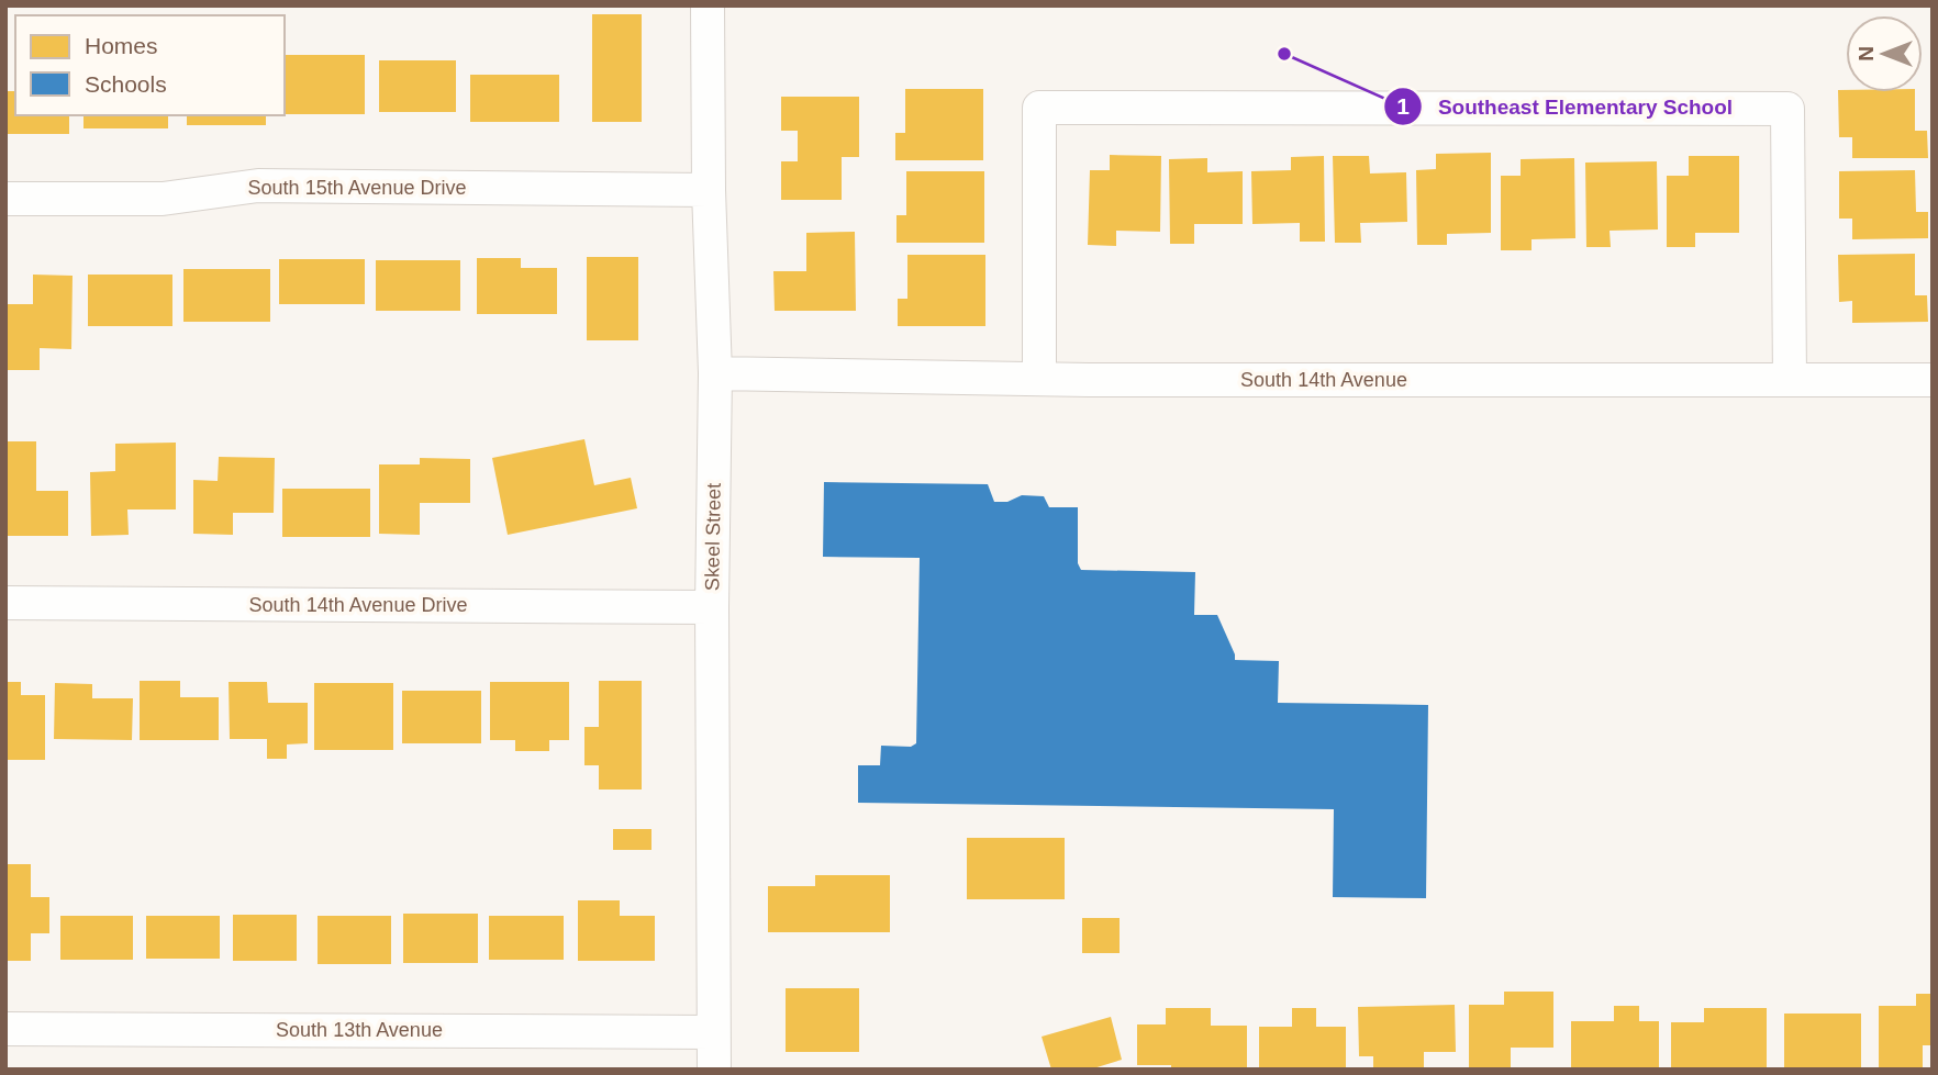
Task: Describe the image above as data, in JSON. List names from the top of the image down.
{
  "streets": {
    "street": [
      "South 15th Avenue Drive",
      "South 14th Avenue",
      "Skeel Street",
      "South 14th Avenue Drive",
      "South 13th Avenue"
    ]
  },
  "crossings": [
    ["South 15th Avenue Drive", "Skeel Street"],
    ["South 14th Avenue", "Skeel Street"],
    ["Skeel Street", "South 14th Avenue Drive"],
    ["Skeel Street", "South 13th Avenue"]
  ],
  "places": ["Southeast Elementary School"],
  "legend": ["Homes", "Schools"],
  "north": "left"
}
